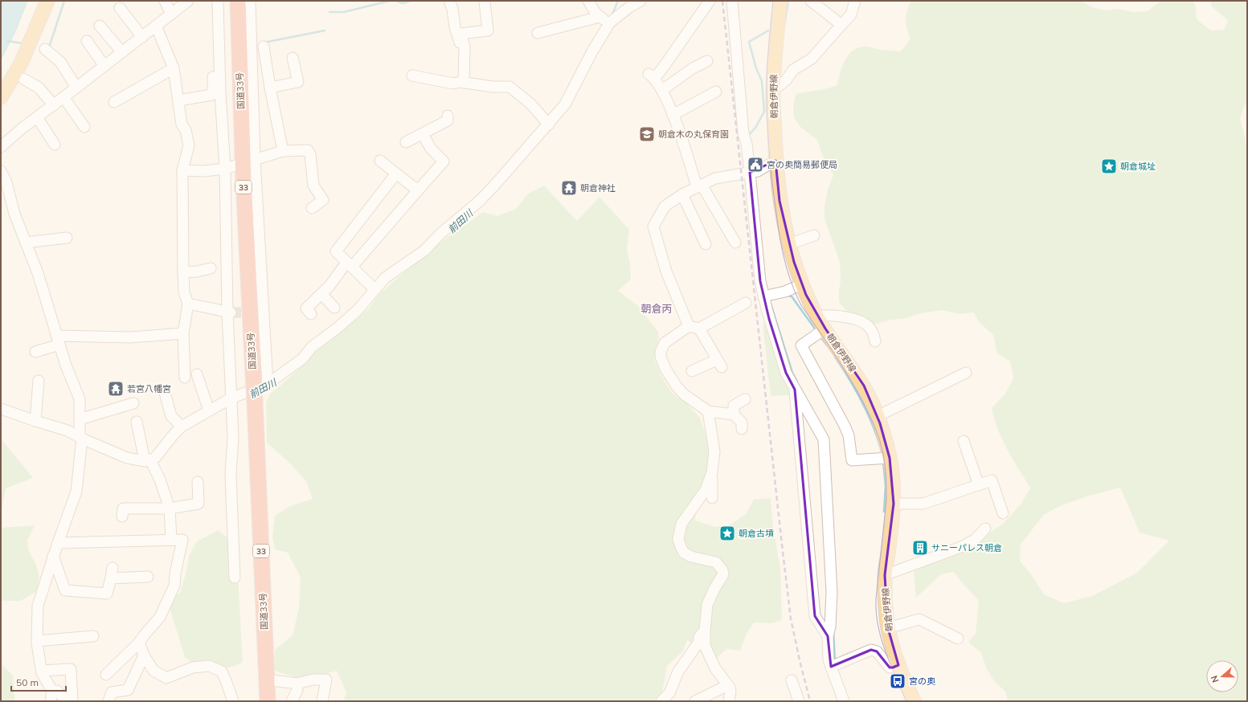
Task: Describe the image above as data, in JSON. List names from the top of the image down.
{
  "streets": {
    "highway": ["国道33号", "33"],
    "main road": ["朝倉伊野線"]
  },
  "districts": ["朝倉丙"],
  "water": ["前田川"],
  "places": {
    "school or university": ["朝倉木の丸保育園"],
    "public building": ["宮の奥簡易郵便局"],
    "place": ["朝倉城址", "朝倉古墳"],
    "temple": ["朝倉神社", "若宮八幡宮"],
    "building": ["サニーパレス朝倉"],
    "bus stop": ["宮の奥"]
  },
  "scale_bar": "50 m",
  "north": "left"
}
